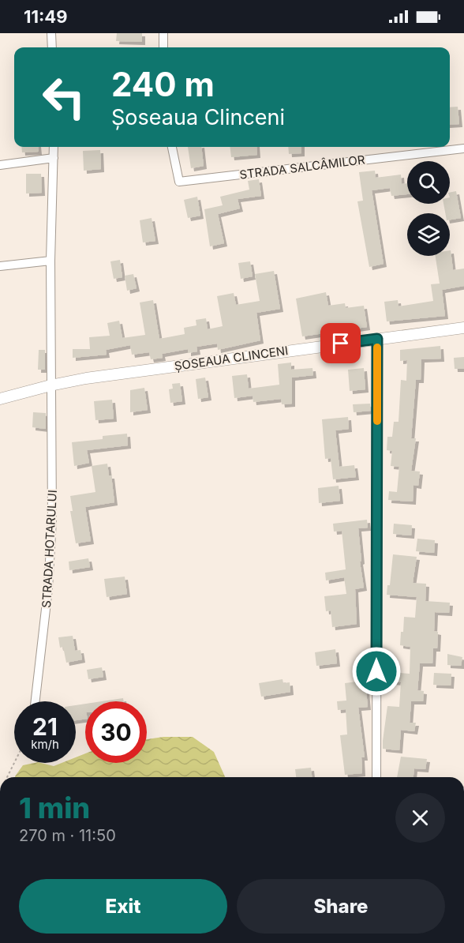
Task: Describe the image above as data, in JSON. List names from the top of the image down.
{
  "streets": {
    "main road": ["ȘOSEAUA CLINCENI"],
    "street": ["STRADA SALCÂMILOR", "STRADA HOTARULUI"]
  },
  "crossings": [
    ["ȘOSEAUA CLINCENI", "STRADA HOTARULUI"]
  ],
  "page": {
    "status": "11:49",
    "turn": ["240 m", "Șoseaua Clinceni"],
    "speed": "21 km/h",
    "limit": "30",
    "heading": ["1 min", "270 m · 11:50"],
    "buttons": ["Exit", "Share"]
  }
}
